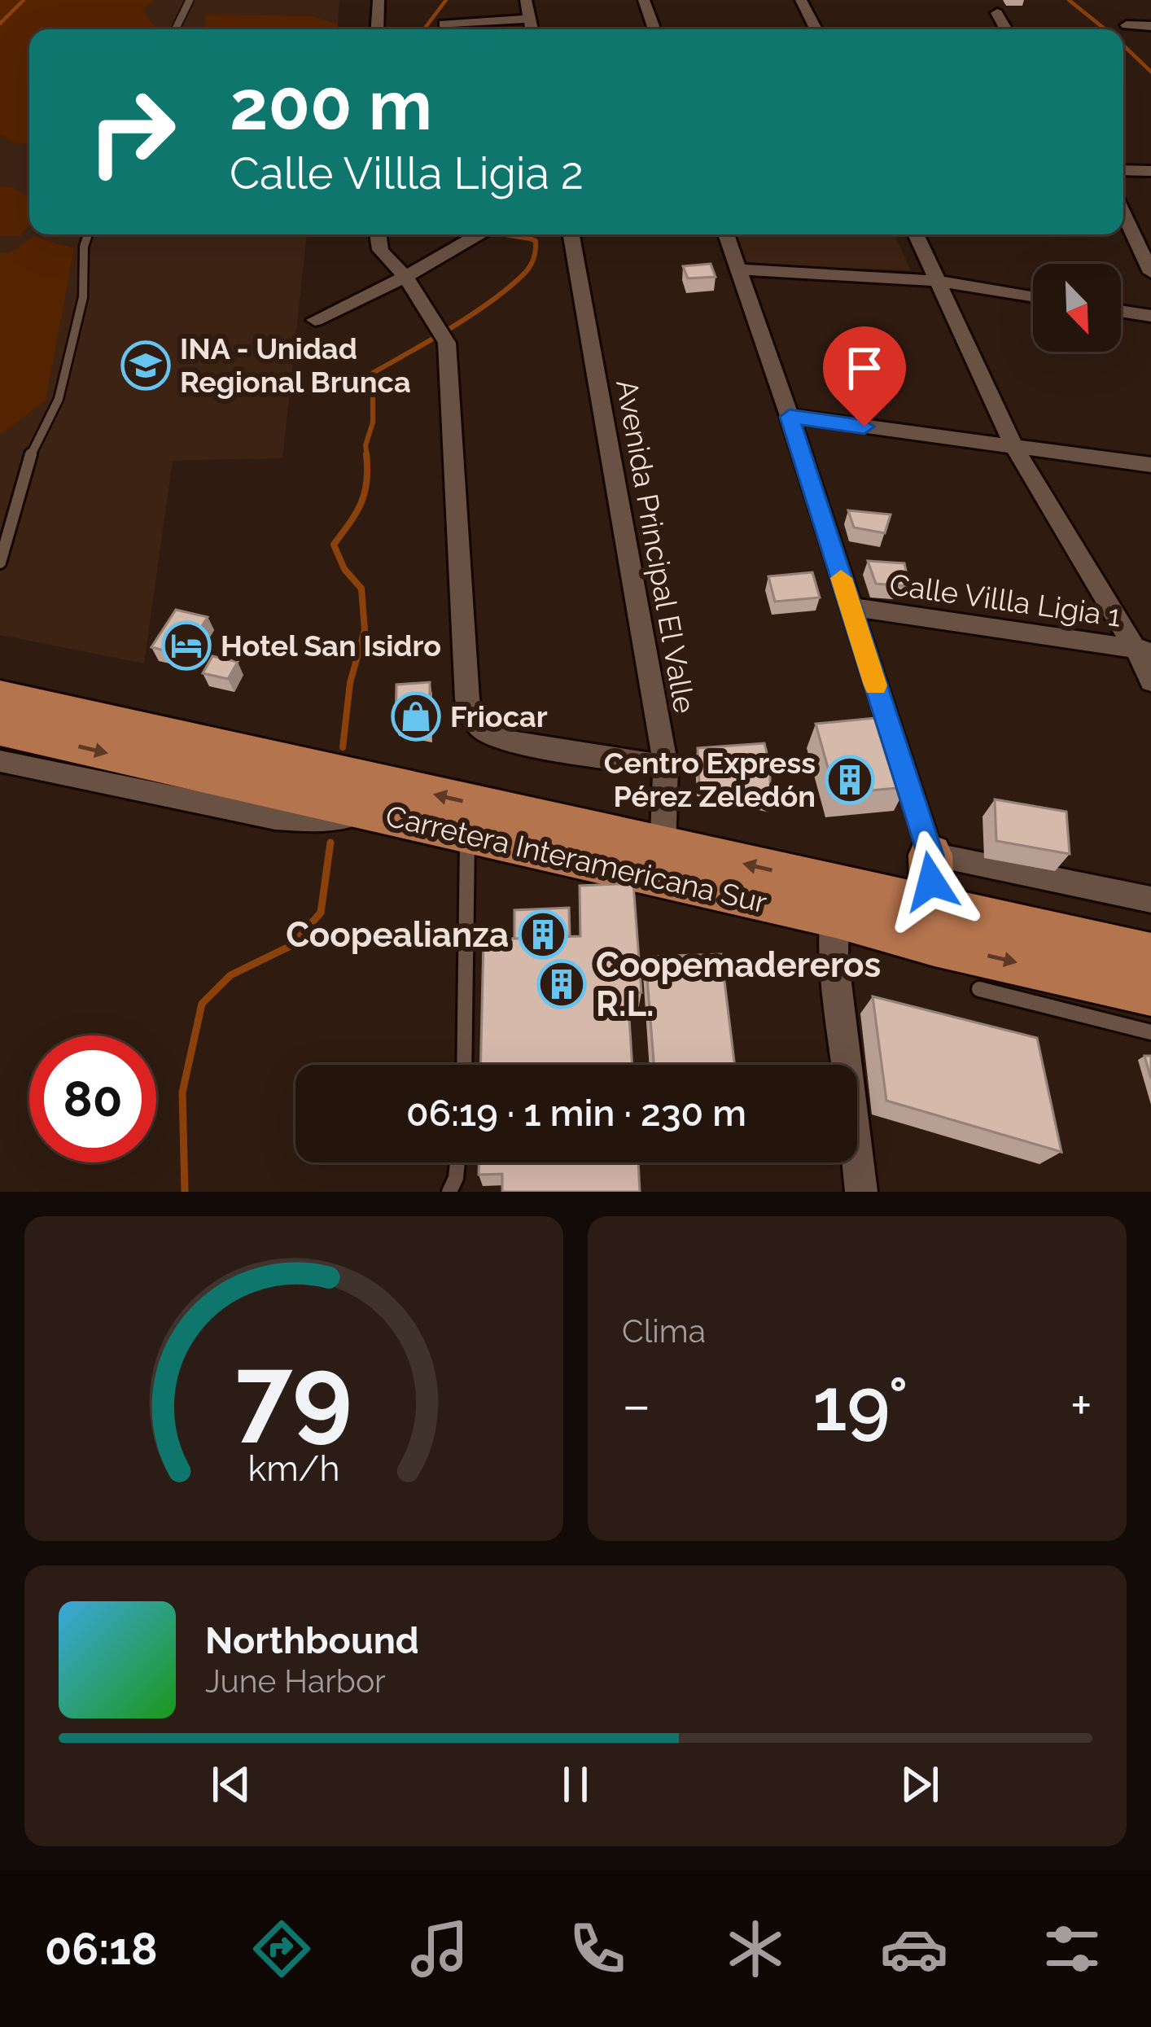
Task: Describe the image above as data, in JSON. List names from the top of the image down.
{
  "streets": {
    "highway": ["Carretera Interamericana Sur"],
    "street": ["Avenida Principal El Valle", "Calle Villla Ligia 1"]
  },
  "crossings": [
    ["Avenida Principal El Valle", "Carretera Interamericana Sur"]
  ],
  "places": {
    "school or university": ["INA - Unidad Regional Brunca"],
    "hotel": ["Hotel San Isidro"],
    "shop": ["Friocar"],
    "building": ["Centro Express Pérez Zeledón", "Coopealianza", "Coopemadereros R.L."]
  },
  "north": "bottom right",
  "page": {
    "turn": ["200 m", "Calle Villla Ligia 2"],
    "limit": "80",
    "trip": "06:19 · 1 min · 230 m",
    "tile": "Clima",
    "heat": ["−", "19°", "+"],
    "song": ["Northbound", "June Harbor"],
    "tabs": "06:18",
    "gauge": ["79", "km/h"]
  }
}
